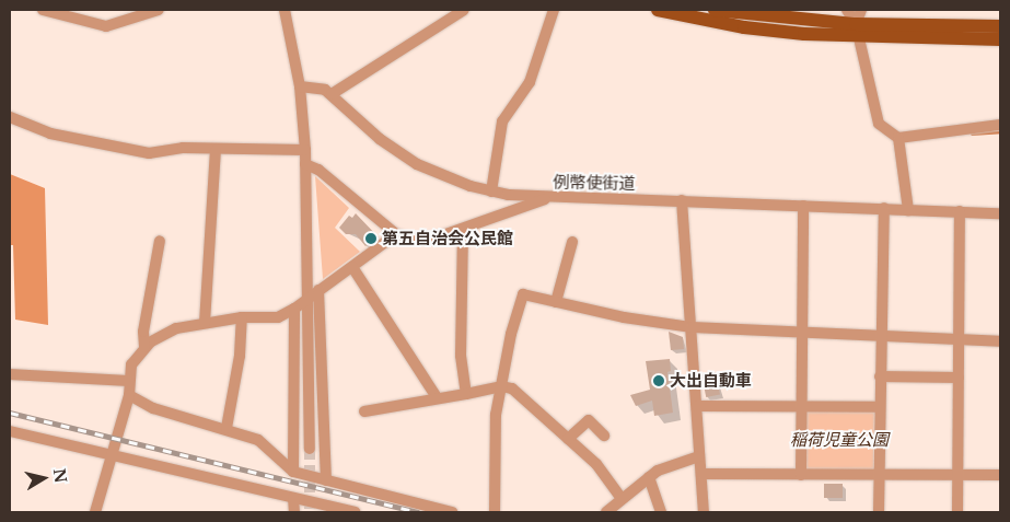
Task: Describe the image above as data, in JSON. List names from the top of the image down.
{
  "streets": {
    "street": ["例幣使街道"]
  },
  "parks": ["稲荷児童公園"],
  "places": ["第五自治会公民館", "大出自動車"],
  "north": "right"
}
